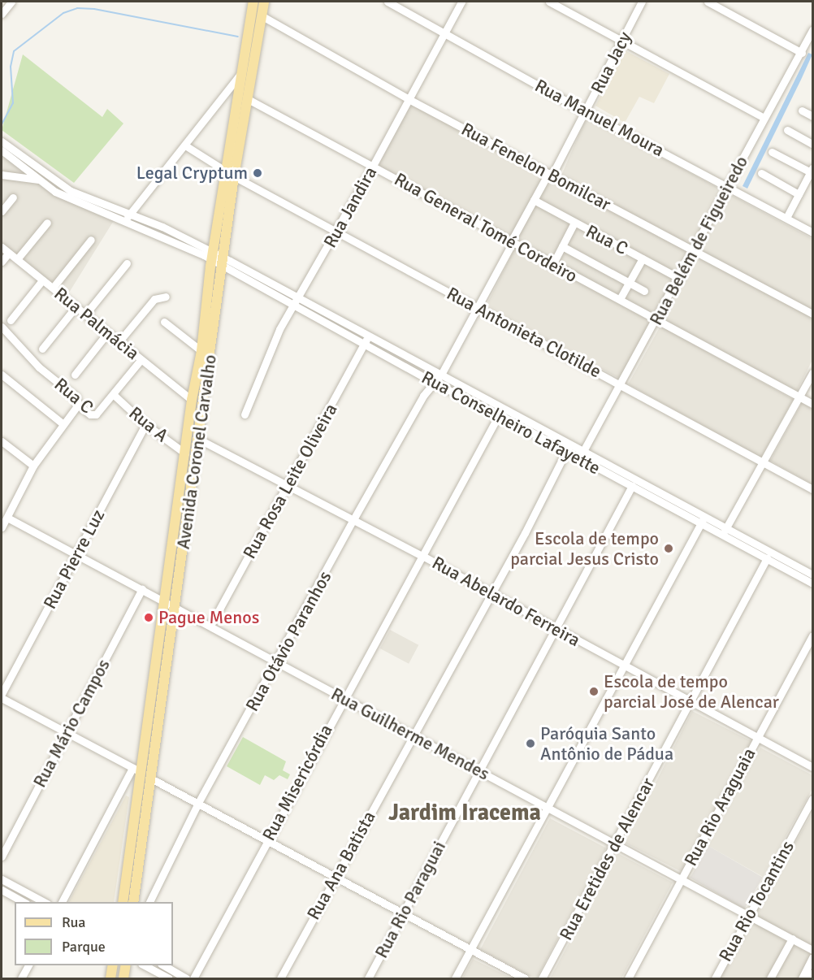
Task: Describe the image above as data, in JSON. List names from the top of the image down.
{
  "streets": {
    "main road": ["Avenida Coronel Carvalho"],
    "street": [
      "Rua Jacy",
      "Rua Manuel Moura",
      "Rua Fenelon Bomilcar",
      "Rua Jandira",
      "Rua General Tomé Cordeiro",
      "Rua C",
      "Rua Belém de Figueiredo",
      "Rua Palmácia",
      "Rua Antonieta Clotilde",
      "Rua Conselheiro Lafayette",
      "Rua A",
      "Rua Rosa Leite Oliveira",
      "Rua Pierre Luz",
      "Rua Abelardo Ferreira",
      "Rua Otávio Paranhos",
      "Rua Mário Campos",
      "Rua Guilherme Mendes",
      "Rua Misericórdia",
      "Rua Rio Araguaia",
      "Rua Eretides de Alencar",
      "Rua Ana Batista",
      "Rua Rio Paraguai",
      "Rua Rio Tocantins"
    ]
  },
  "crossings": [
    ["Rua Jacy", "Rua Manuel Moura"],
    ["Rua Jacy", "Rua Fenelon Bomilcar"],
    ["Rua Jacy", "Rua General Tomé Cordeiro"],
    ["Rua Jacy", "Rua C"],
    ["Rua Jacy", "Rua Antonieta Clotilde"],
    ["Rua Jacy", "Rua Conselheiro Lafayette"],
    ["Rua Jacy", "Rua Otávio Paranhos"],
    ["Rua Manuel Moura", "Rua Jandira"],
    ["Rua Manuel Moura", "Rua Belém de Figueiredo"],
    ["Rua Fenelon Bomilcar", "Rua Jandira"],
    ["Rua Fenelon Bomilcar", "Rua Belém de Figueiredo"],
    ["Rua Fenelon Bomilcar", "Avenida Coronel Carvalho"],
    ["Rua Jandira", "Rua General Tomé Cordeiro"],
    ["Rua Jandira", "Rua Antonieta Clotilde"],
    ["Rua Jandira", "Rua Conselheiro Lafayette"],
    ["Rua General Tomé Cordeiro", "Rua Belém de Figueiredo"],
    ["Rua General Tomé Cordeiro", "Avenida Coronel Carvalho"],
    ["Rua C", "Rua Belém de Figueiredo"],
    ["Rua C", "Rua Palmácia"],
    ["Rua C", "Rua A"],
    ["Rua Belém de Figueiredo", "Rua Antonieta Clotilde"],
    ["Rua Belém de Figueiredo", "Rua Conselheiro Lafayette"],
    ["Rua Palmácia", "Avenida Coronel Carvalho"],
    ["Rua Antonieta Clotilde", "Avenida Coronel Carvalho"],
    ["Rua Conselheiro Lafayette", "Avenida Coronel Carvalho"],
    ["Rua Conselheiro Lafayette", "Rua Rosa Leite Oliveira"],
    ["Rua Conselheiro Lafayette", "Rua Otávio Paranhos"],
    ["Rua Conselheiro Lafayette", "Rua Misericórdia"],
    ["Rua Conselheiro Lafayette", "Rua Eretides de Alencar"],
    ["Rua Conselheiro Lafayette", "Rua Ana Batista"],
    ["Rua Conselheiro Lafayette", "Rua Rio Paraguai"],
    ["Rua A", "Avenida Coronel Carvalho"],
    ["Rua A", "Rua Pierre Luz"],
    ["Avenida Coronel Carvalho", "Rua Abelardo Ferreira"],
    ["Avenida Coronel Carvalho", "Rua Guilherme Mendes"],
    ["Rua Rosa Leite Oliveira", "Rua Abelardo Ferreira"],
    ["Rua Rosa Leite Oliveira", "Rua Guilherme Mendes"],
    ["Rua Pierre Luz", "Rua Guilherme Mendes"],
    ["Rua Abelardo Ferreira", "Rua Otávio Paranhos"],
    ["Rua Abelardo Ferreira", "Rua Misericórdia"],
    ["Rua Abelardo Ferreira", "Rua Rio Araguaia"],
    ["Rua Abelardo Ferreira", "Rua Eretides de Alencar"],
    ["Rua Abelardo Ferreira", "Rua Ana Batista"],
    ["Rua Abelardo Ferreira", "Rua Rio Paraguai"],
    ["Rua Otávio Paranhos", "Rua Guilherme Mendes"],
    ["Rua Mário Campos", "Rua Guilherme Mendes"],
    ["Rua Guilherme Mendes", "Rua Misericórdia"],
    ["Rua Guilherme Mendes", "Rua Rio Araguaia"],
    ["Rua Guilherme Mendes", "Rua Eretides de Alencar"],
    ["Rua Guilherme Mendes", "Rua Ana Batista"],
    ["Rua Guilherme Mendes", "Rua Rio Paraguai"],
    ["Rua Guilherme Mendes", "Rua Rio Tocantins"]
  ],
  "districts": ["Jardim Iracema"],
  "places": [
    "Legal Cryptum",
    "Escola de tempo parcial Jesus Cristo",
    "Pague Menos",
    "Escola de tempo parcial José de Alencar",
    "Paróquia Santo Antônio de Pádua"
  ],
  "legend": ["Rua", "Parque"]
}
